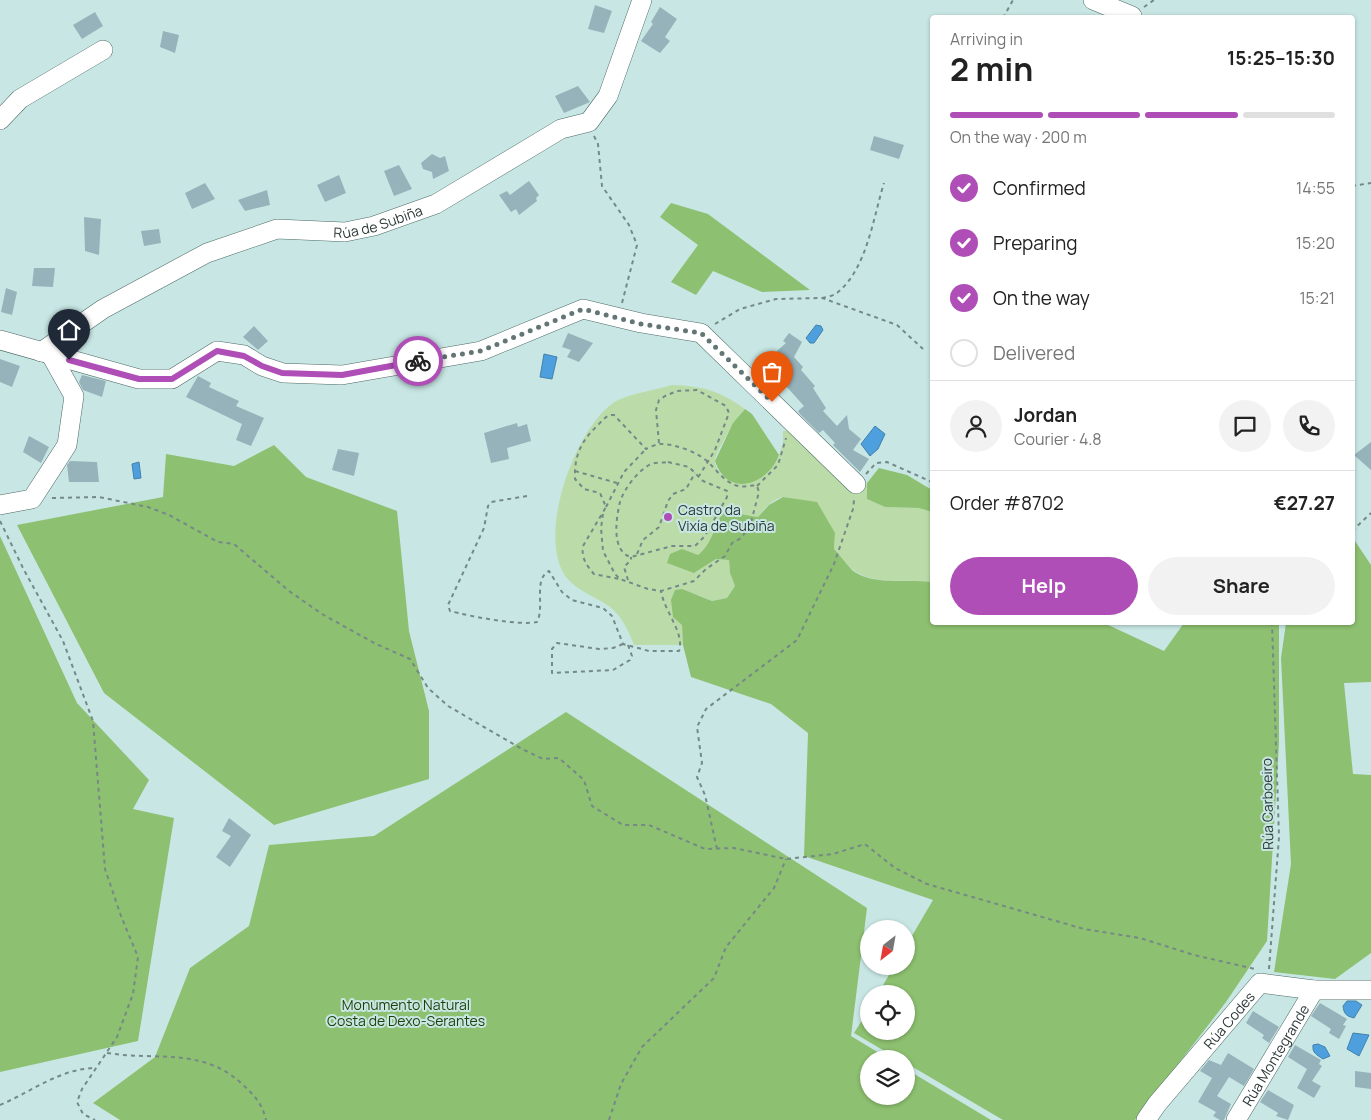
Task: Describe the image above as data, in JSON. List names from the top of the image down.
{
  "streets": {
    "street": ["Rúa de Subiña", "Rúa Codes", "Rúa Montegrande"],
    "path": ["Rúa Carboeiro"]
  },
  "crossings": [
    ["Rúa Carboeiro", "Rúa Codes"],
    ["Rúa Codes", "Rúa Montegrande"]
  ],
  "parks": ["Monumento Natural Costa de Dexo-Serantes"],
  "places": ["Castro da Vixía de Subiña"],
  "north": "bottom left",
  "page": {
    "heading": ["2 min", "Arriving in", "15:25–15:30"],
    "panel": [
      "Jordan",
      "Courier · 4.8",
      "Order #8702",
      "€27.27"
    ],
    "bar": "On the way · 200 m",
    "list": [
      ["Confirmed", "14:55"],
      ["Preparing", "15:20"],
      ["On the way", "15:21"],
      "Delivered"
    ],
    "buttons": ["Help", "Share"]
  }
}
